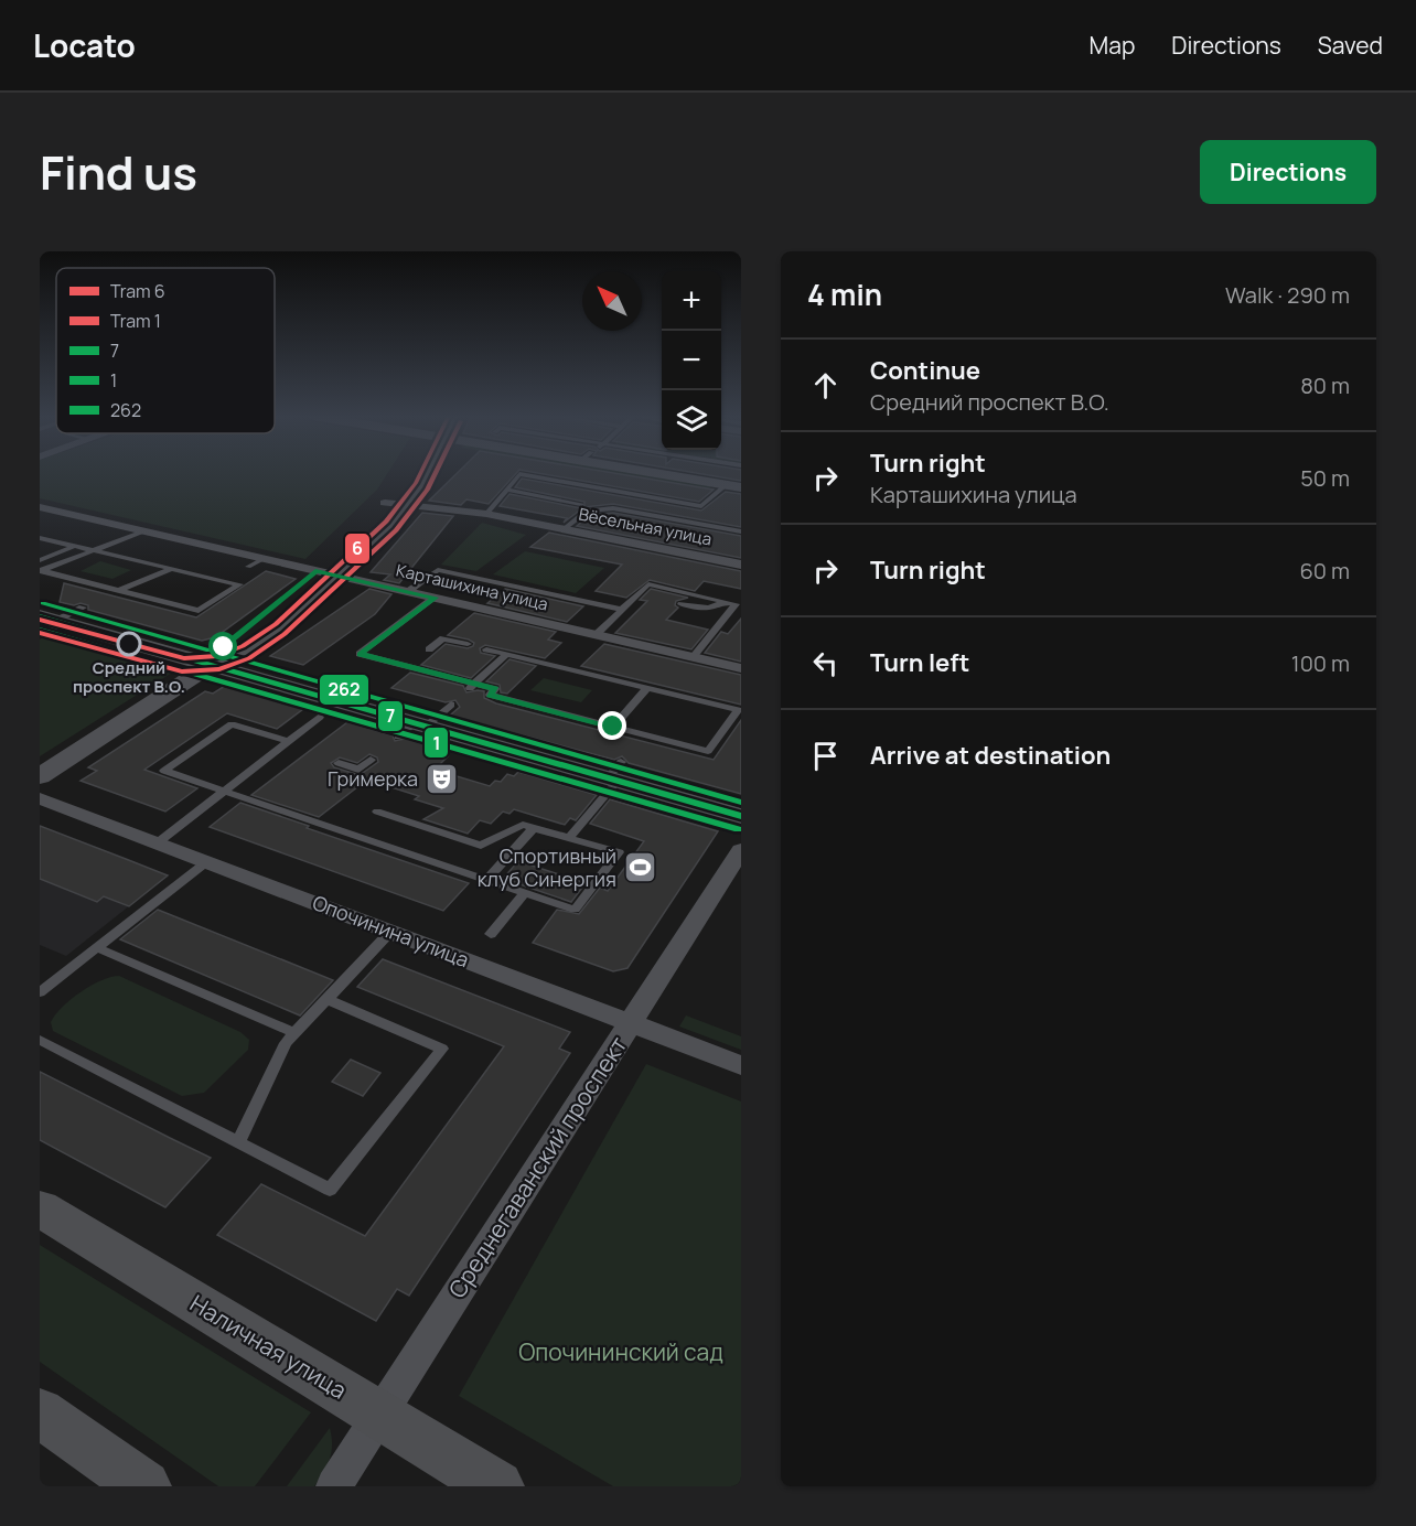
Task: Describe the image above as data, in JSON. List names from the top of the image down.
{
  "streets": {
    "main road": ["Наличная улица"],
    "street": [
      "Вёсельная улица",
      "Карташихина улица",
      "Опочинина улица",
      "Среднегаванский проспект"
    ]
  },
  "crossings": [
    ["Опочинина улица", "Среднегаванский проспект"],
    ["Среднегаванский проспект", "Наличная улица"]
  ],
  "parks": ["Опочининский сад"],
  "places": {
    "other": ["Средний проспект В.О."],
    "theatre": ["Гримерка"],
    "sports": ["Спортивный клуб Синергия"]
  },
  "lines": [
    "tram line 6",
    "tram line 1",
    "transit line 262",
    "transit line 7",
    "transit line 1"
  ],
  "legend": [
    "Tram 6",
    "Tram 1",
    "7",
    "1",
    "262"
  ],
  "north": "top left",
  "page": {
    "header": "Locato",
    "nav": ["Map", "Directions", "Saved"],
    "title": "Find us",
    "buttons": "Directions",
    "heading": ["4 min", "Walk · 290 m"],
    "map_buttons": ["+", "−"],
    "list": [
      ["Continue", "Средний проспект В.О.", "80 m"],
      ["Turn right", "Карташихина улица", "50 m"],
      ["Turn right", "60 m"],
      ["Turn left", "100 m"],
      "Arrive at destination"
    ]
  }
}
